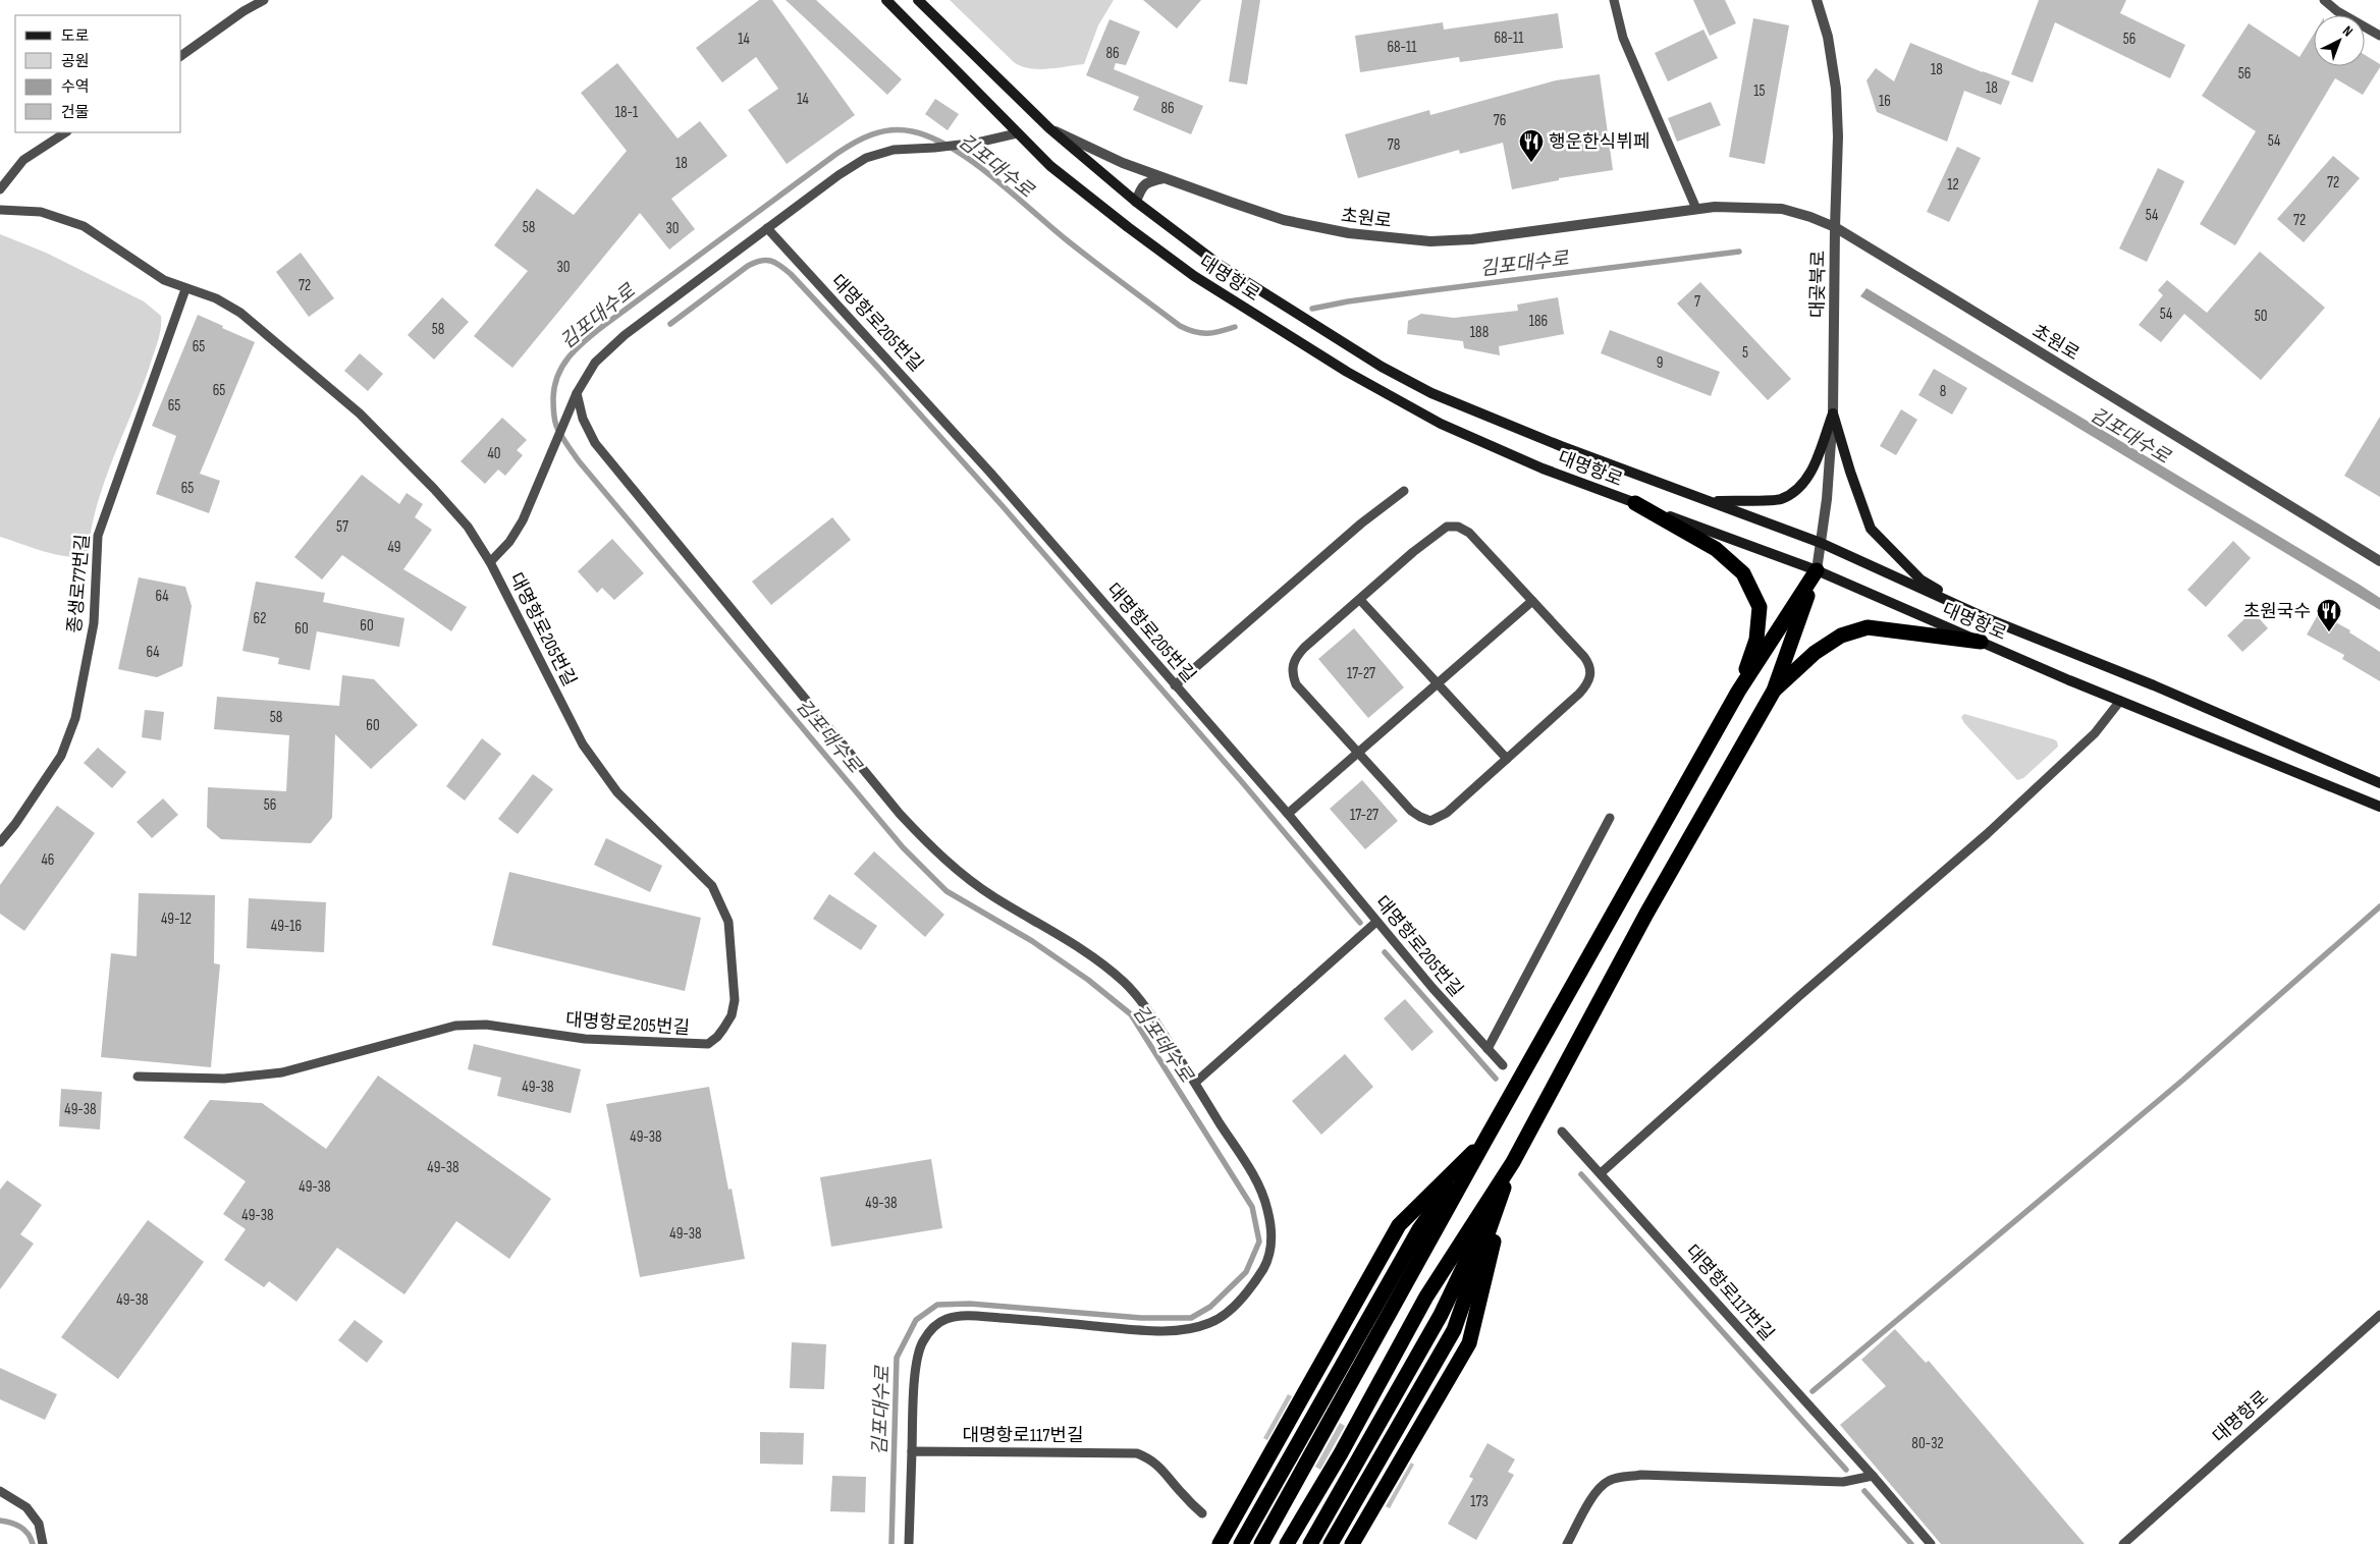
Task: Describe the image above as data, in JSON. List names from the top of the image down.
{
  "streets": {
    "main road": ["대명항로"],
    "street": ["초원로", "대곶북로"],
    "lane": ["대명항로205번길", "종생로77번길", "대명항로117번길"]
  },
  "crossings": [
    ["초원로", "대명항로"],
    ["초원로", "대곶북로"],
    ["대명항로", "대곶북로"],
    ["대명항로", "대명항로205번길"],
    ["대명항로205번길", "종생로77번길"]
  ],
  "water": ["김포대수로"],
  "places": {
    "restaurant": ["행운한식뷔페", "초원국수"]
  },
  "house_numbers": [
    "68-11",
    "14",
    "56",
    "68-11",
    "86",
    "18",
    "56",
    "18",
    "15",
    "14",
    "16",
    "86",
    "18-1",
    "76",
    "54",
    "78",
    "18",
    "72",
    "12",
    "54",
    "72",
    "58",
    "30",
    "30",
    "72",
    "7",
    "54",
    "50",
    "186",
    "58",
    "188",
    "65",
    "5",
    "9",
    "65",
    "8",
    "65",
    "40",
    "65",
    "57",
    "49",
    "64",
    "62",
    "60",
    "60",
    "64",
    "17-27",
    "58",
    "60",
    "56",
    "17-27",
    "46",
    "49-12",
    "49-16",
    "49-38",
    "49-38",
    "49-38",
    "49-38",
    "49-38",
    "49-38",
    "49-38",
    "49-38",
    "49-38",
    "80-32",
    "173"
  ],
  "legend": [
    "도로",
    "공원",
    "수역",
    "건물"
  ],
  "north": "top right"
}
